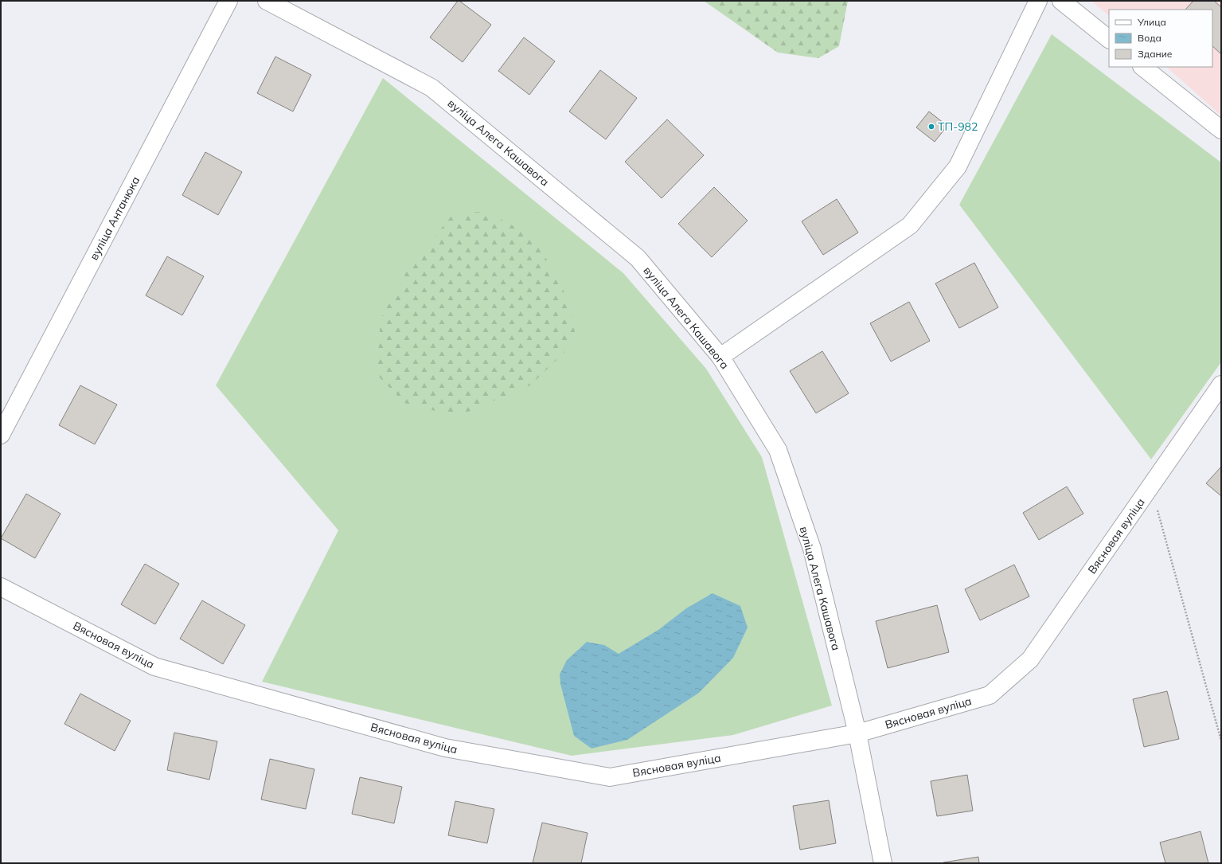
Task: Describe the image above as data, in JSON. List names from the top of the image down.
{
  "streets": {
    "street": ["вуліца Алега Кашавога", "вуліца Антанюка", "Вясновая вуліца"]
  },
  "crossings": [
    ["вуліца Алега Кашавога", "Вясновая вуліца"]
  ],
  "places": ["ТП-982"],
  "legend": ["Улица", "Вода", "Здание"]
}
